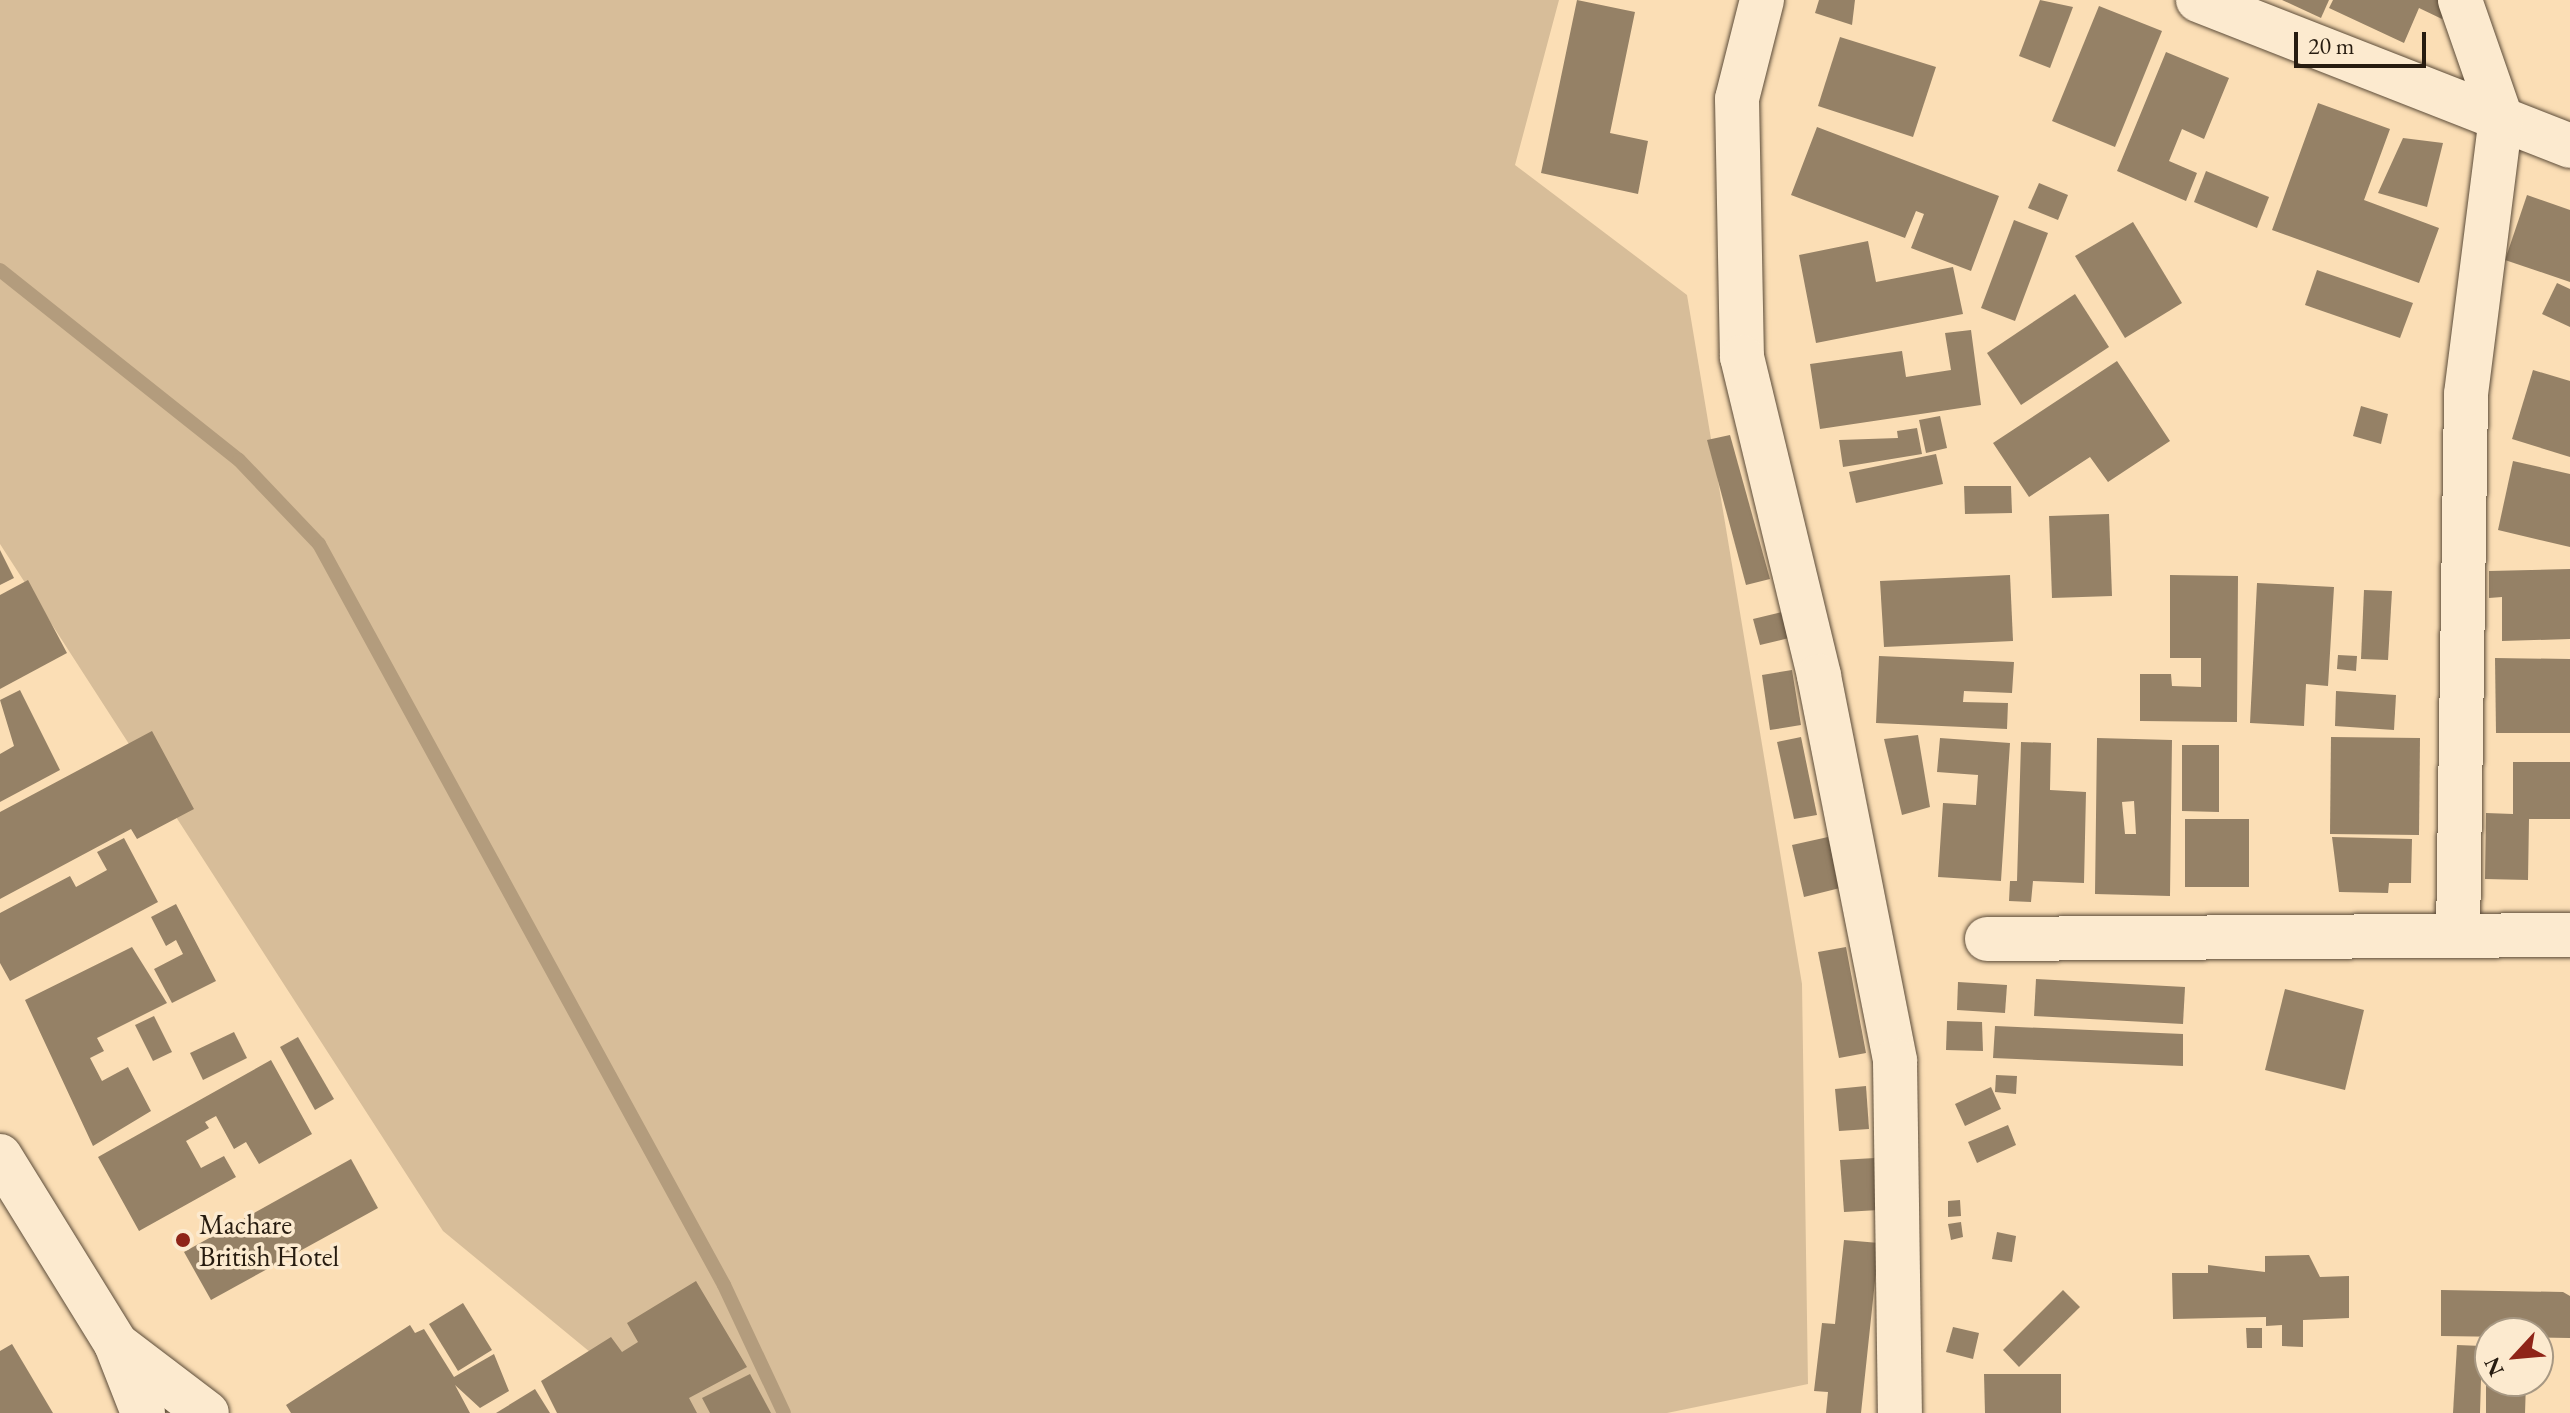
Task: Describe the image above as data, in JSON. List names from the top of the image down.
{
  "places": ["Machare British Hotel"],
  "scale_bar": "20 m",
  "north": "bottom left"
}
